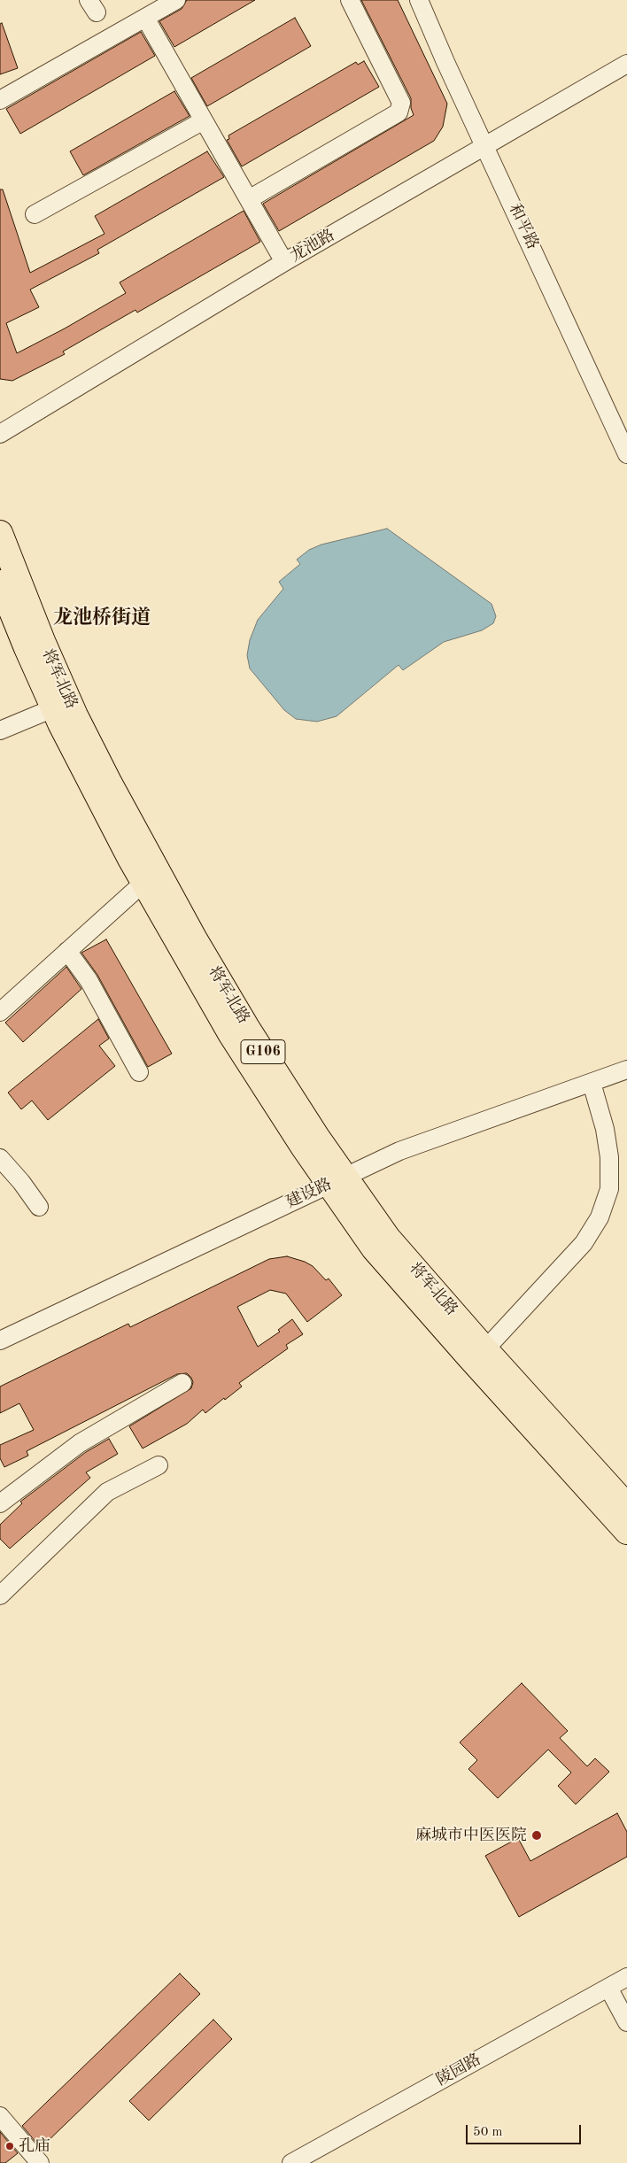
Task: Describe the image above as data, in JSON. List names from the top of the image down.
{
  "streets": {
    "highway": ["将军北路", "G106"],
    "street": [
      "和平路",
      "龙池路",
      "建设路",
      "陵园路"
    ]
  },
  "crossings": [
    ["和平路", "龙池路"],
    ["将军北路", "建设路"]
  ],
  "districts": ["龙池桥街道"],
  "places": ["麻城市中医医院", "孔庙"],
  "scale_bar": "50 m"
}
